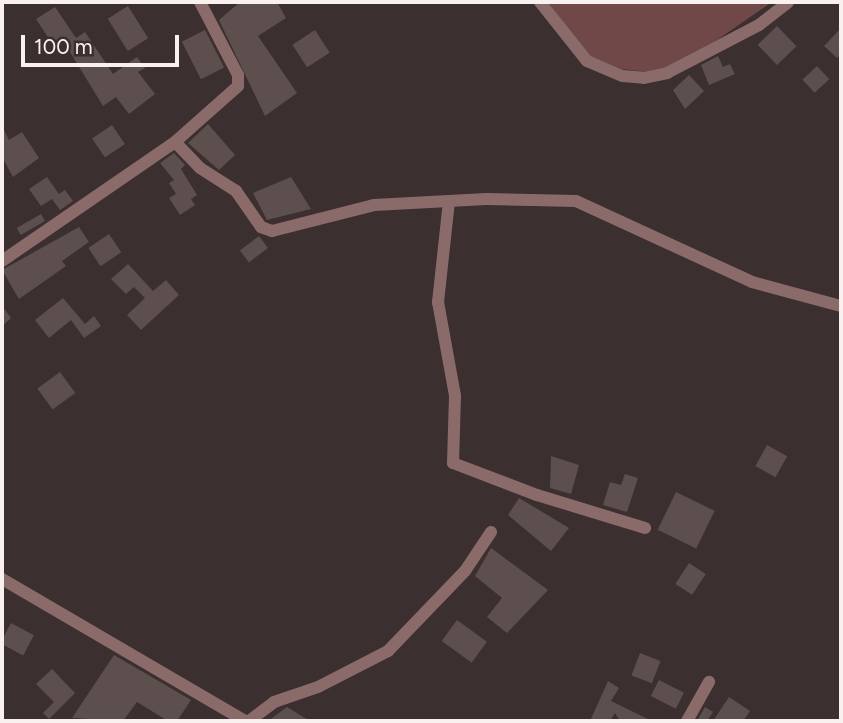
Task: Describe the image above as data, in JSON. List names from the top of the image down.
{
  "scale_bar": "100 m"
}
